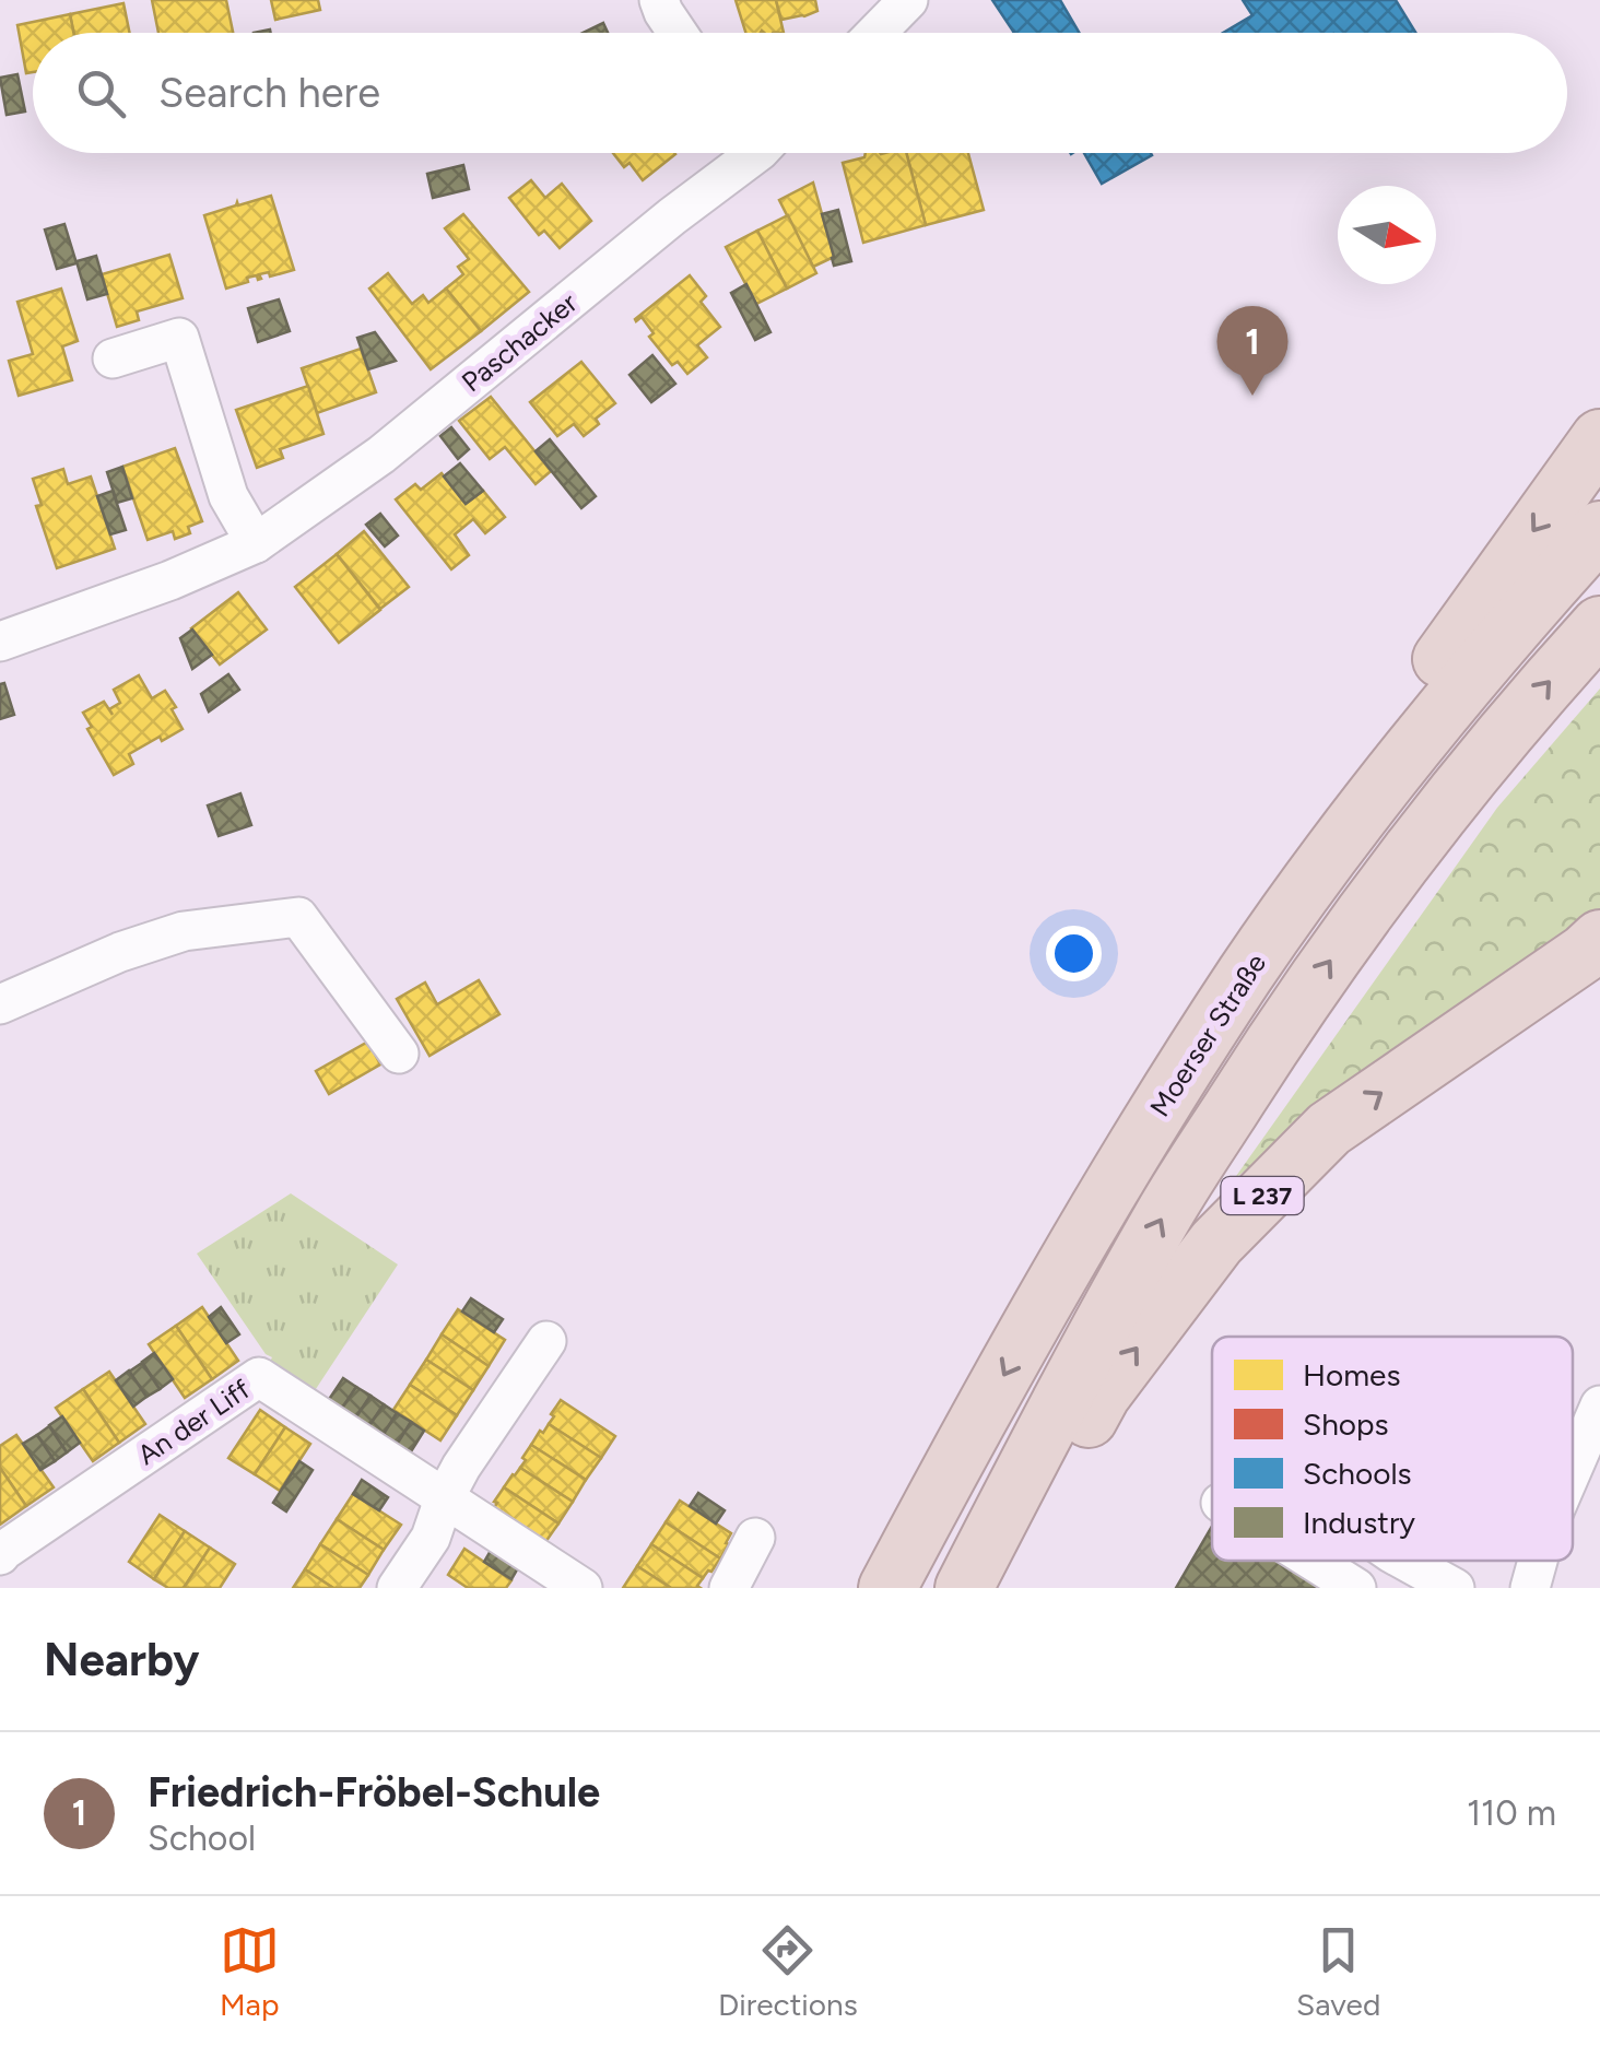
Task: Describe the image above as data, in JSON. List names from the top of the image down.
{
  "streets": {
    "highway": ["Moerser Straße", "L 237"],
    "street": ["Paschacker", "An der Liff"]
  },
  "legend": [
    "Homes",
    "Shops",
    "Schools",
    "Industry"
  ],
  "north": "right",
  "page": {
    "search": "Search here",
    "pins": "1",
    "heading": "Nearby",
    "list": [
      {
        "mark": "1",
        "name": "Friedrich-Fröbel-Schule",
        "note": "School",
        "value": "110 m"
      }
    ],
    "nav": ["Map", "Directions", "Saved"]
  }
}
